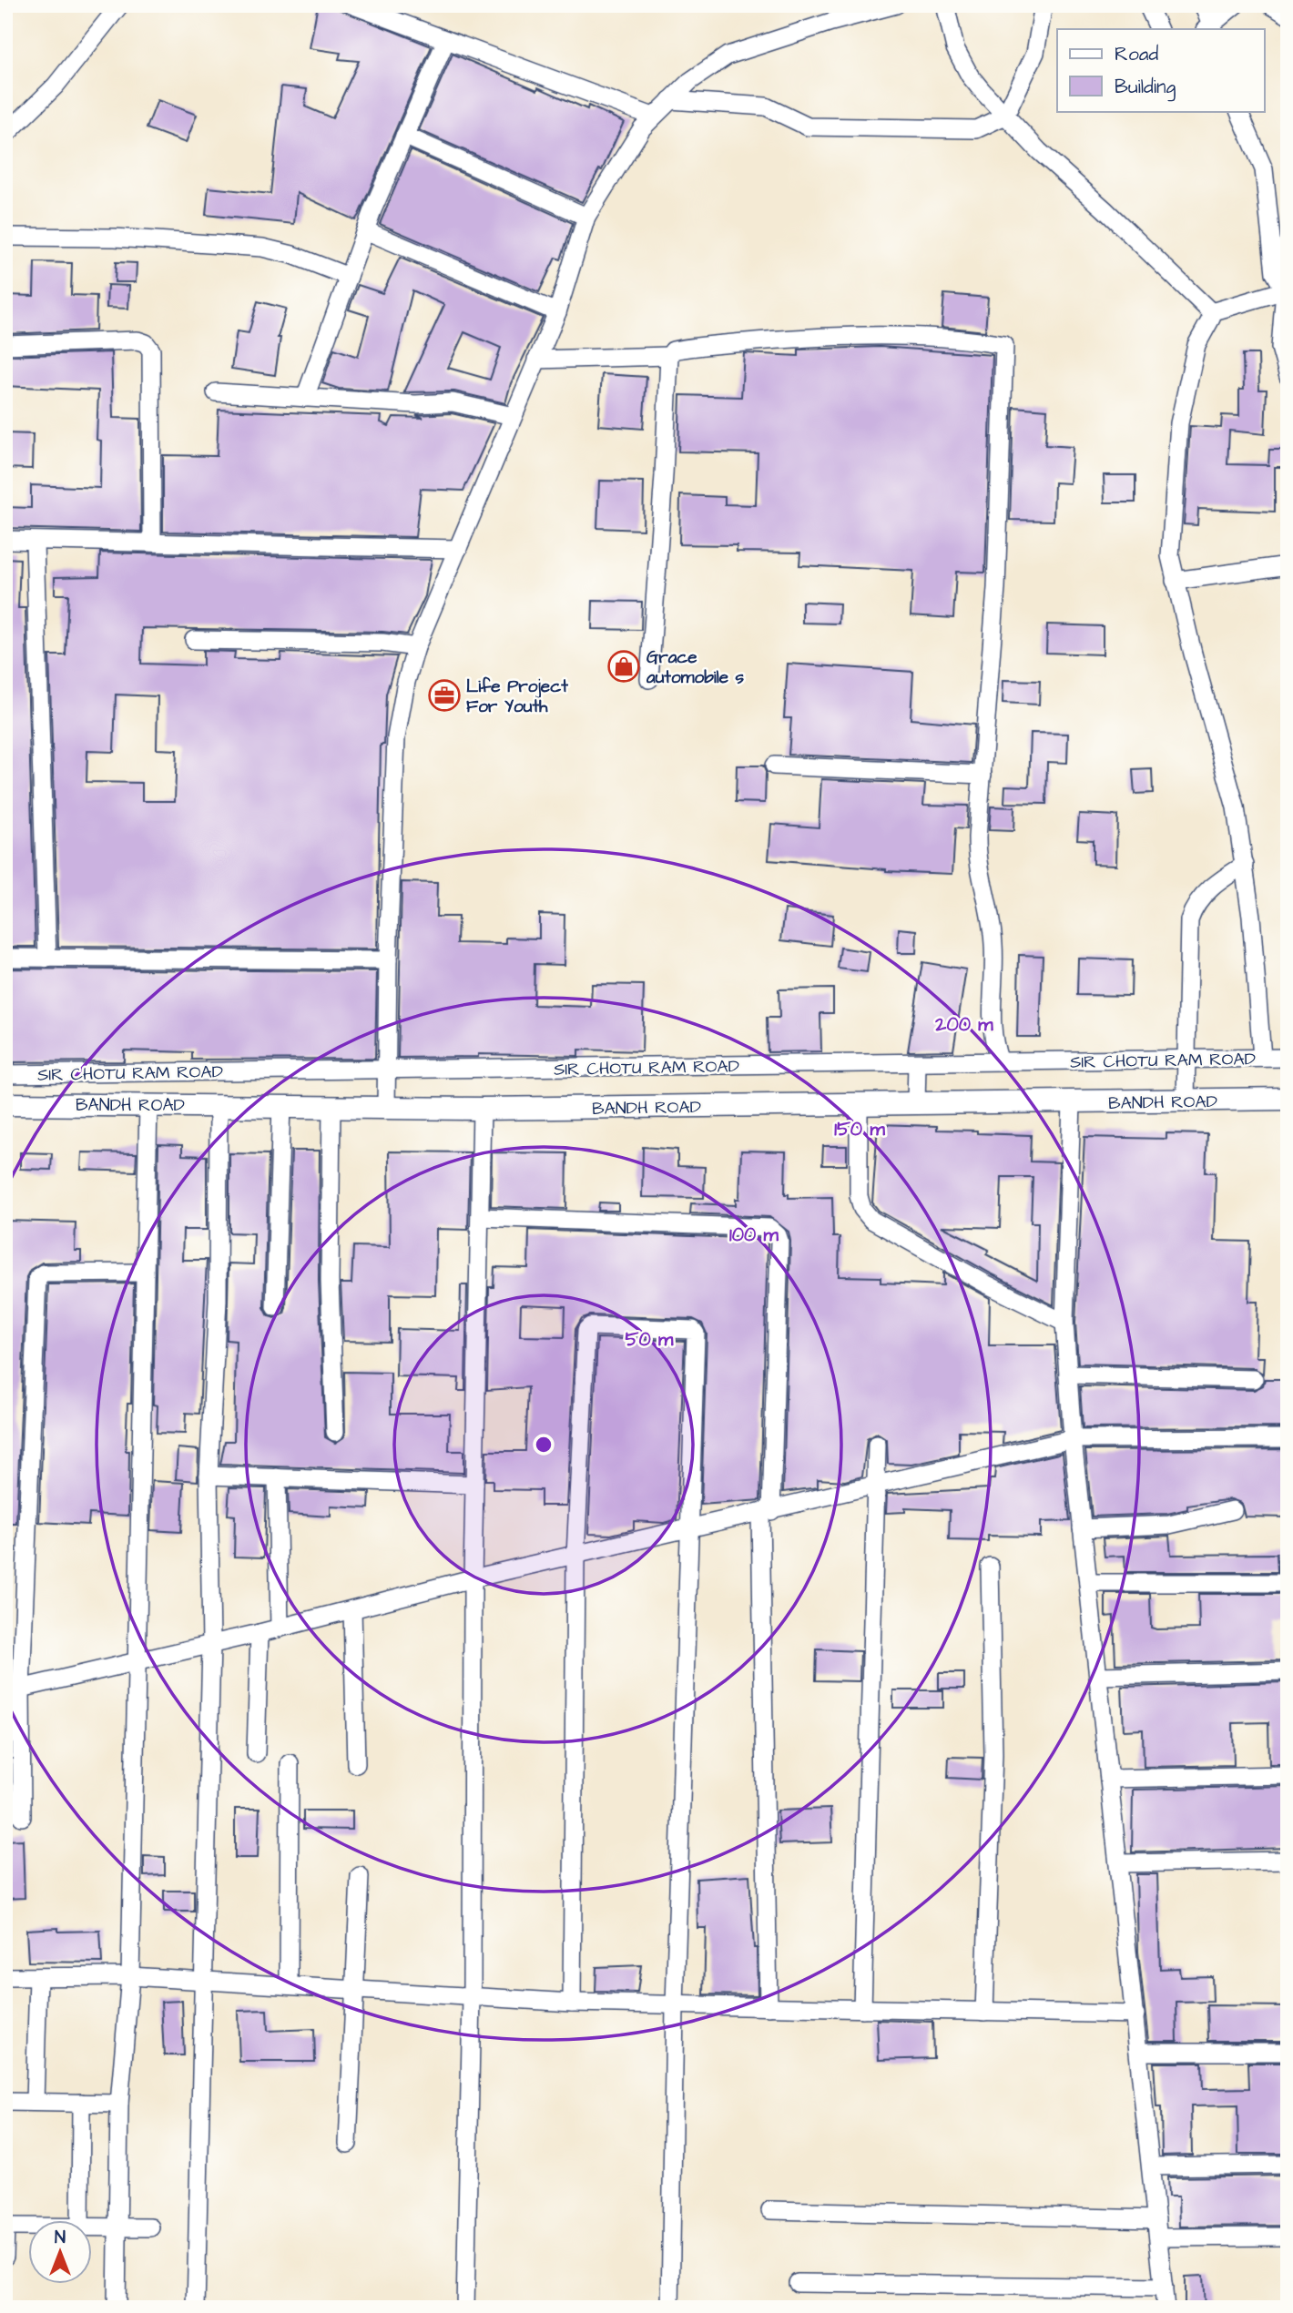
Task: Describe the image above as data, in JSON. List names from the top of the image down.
{
  "streets": {
    "street": ["SIR CHOTU RAM ROAD", "BANDH ROAD"]
  },
  "places": {
    "shop": ["Grace automobile s"],
    "office": ["Life Project For Youth"]
  },
  "legend": ["Road", "Building"],
  "north": "top",
  "rings": [
    "200 m",
    "150 m",
    "100 m",
    "50 m"
  ]
}
